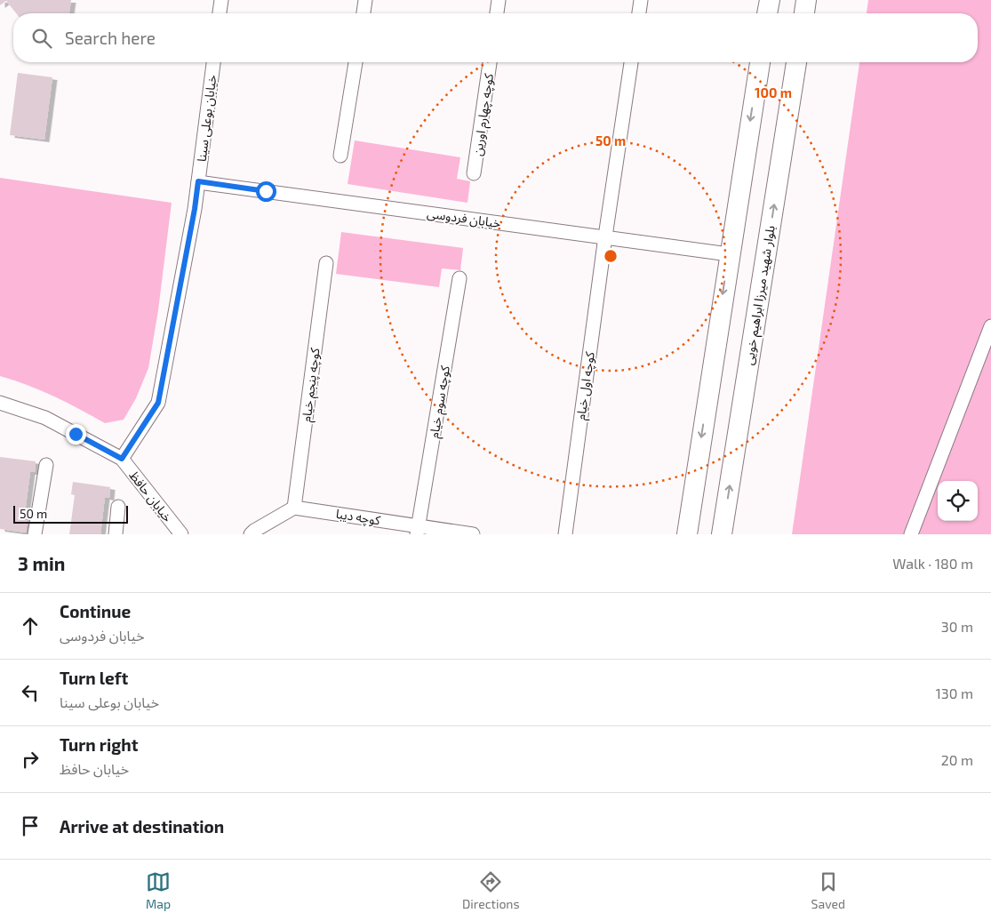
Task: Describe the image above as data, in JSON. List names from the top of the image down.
{
  "streets": {
    "main road": ["بلوار شهید میرزا ابراهیم خویی"],
    "street": [
      "کوچه چهارم اورین",
      "خیابان بوعلی سینا",
      "خیابان فردوسی",
      "کوچه پنجم خیام",
      "کوچه اول خیام",
      "کوچه سوم خیام",
      "خیابان حافظ",
      "کوچه دیبا"
    ]
  },
  "crossings": [
    ["خیابان بوعلی سینا", "خیابان فردوسی"],
    ["خیابان بوعلی سینا", "خیابان حافظ"],
    ["خیابان فردوسی", "کوچه اول خیام"],
    ["کوچه پنجم خیام", "کوچه دیبا"],
    ["کوچه سوم خیام", "کوچه دیبا"]
  ],
  "scale_bar": "50 m",
  "page": {
    "search": "Search here",
    "scale": "50 m",
    "heading": ["3 min", "Walk · 180 m"],
    "list": [
      ["Continue", "خیابان فردوسی", "30 m"],
      ["Turn left", "خیابان بوعلی سینا", "130 m"],
      ["Turn right", "خیابان حافظ", "20 m"],
      "Arrive at destination"
    ],
    "nav": ["Map", "Directions", "Saved"]
  },
  "rings": ["100 m", "50 m"]
}
